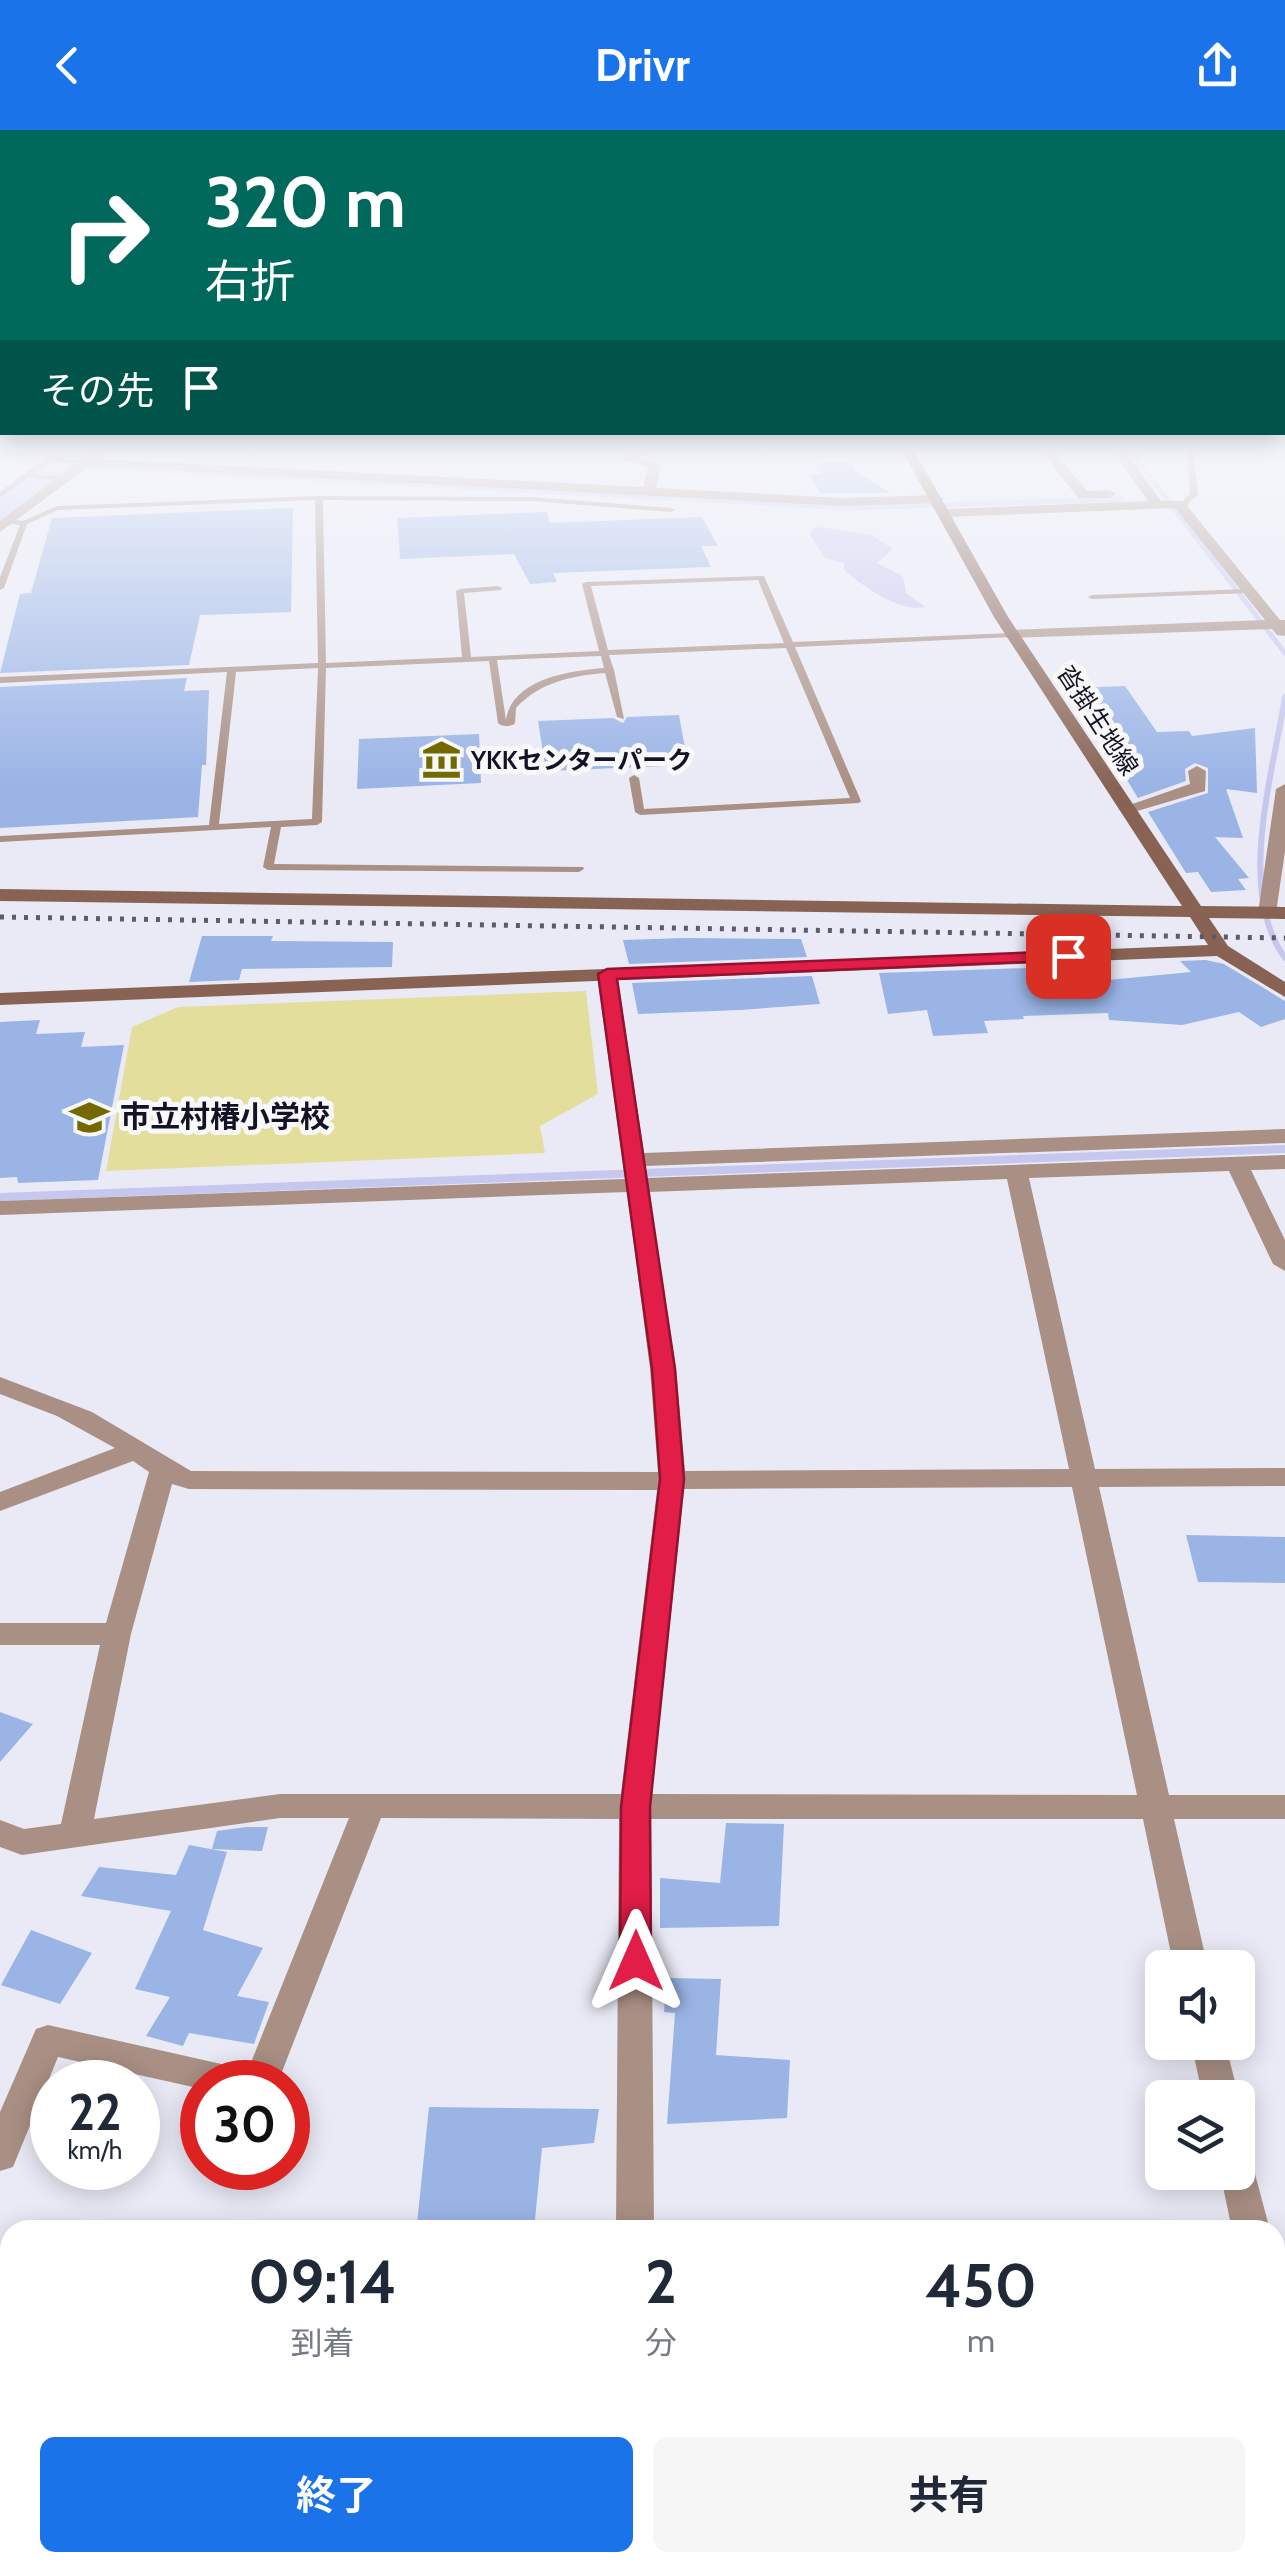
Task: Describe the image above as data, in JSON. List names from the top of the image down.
{
  "streets": {
    "street": ["沓掛生地線"]
  },
  "places": {
    "museum": ["YKKセンターパーク"],
    "school or university": ["市立村椿小学校"]
  },
  "page": {
    "header": "Drivr",
    "turn": ["320 m", "右折"],
    "then": "その先",
    "speed": "22 km/h",
    "limit": "30",
    "eta": [
      "09:14",
      "到着",
      "2",
      "分",
      "450",
      "m"
    ],
    "buttons": ["終了", "共有"]
  }
}
